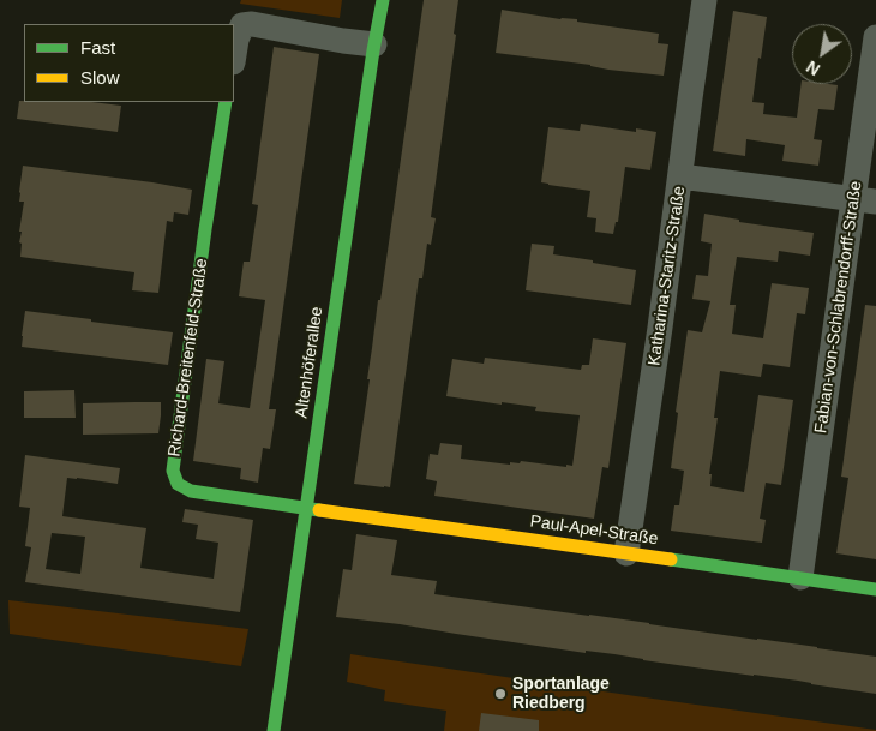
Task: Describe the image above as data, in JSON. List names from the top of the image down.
{
  "streets": {
    "street": [
      "Katharina-Staritz-Straße",
      "Fabian-von-Schlabrendorff-Straße",
      "Richard-Breitenfeld-Straße",
      "Altenhöferallee",
      "Paul-Apel-Straße"
    ]
  },
  "crossings": [
    ["Katharina-Staritz-Straße", "Paul-Apel-Straße"],
    ["Fabian-von-Schlabrendorff-Straße", "Paul-Apel-Straße"],
    ["Richard-Breitenfeld-Straße", "Altenhöferallee"],
    ["Richard-Breitenfeld-Straße", "Paul-Apel-Straße"],
    ["Altenhöferallee", "Paul-Apel-Straße"]
  ],
  "places": ["Sportanlage Riedberg"],
  "legend": ["Fast", "Slow"],
  "north": "bottom left"
}
